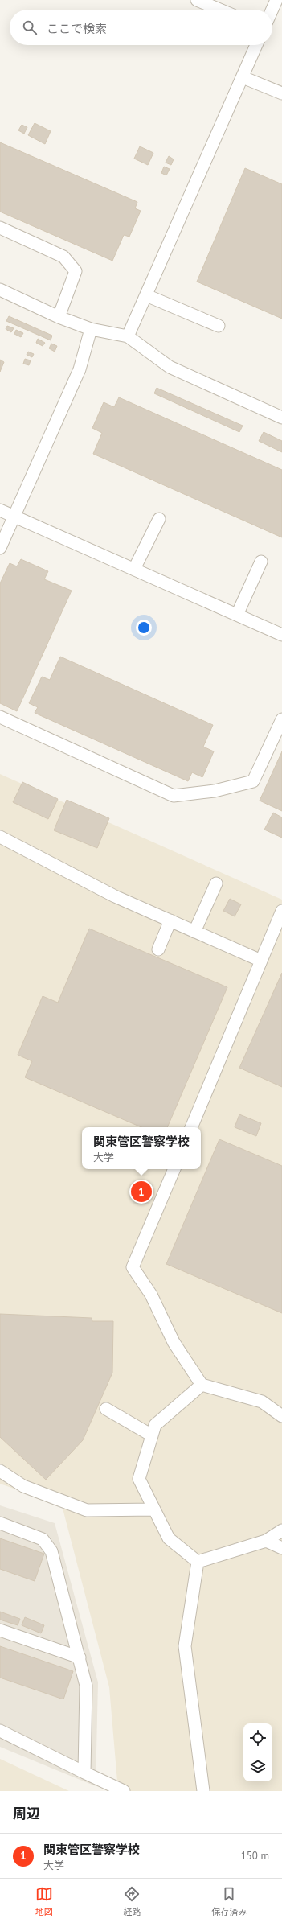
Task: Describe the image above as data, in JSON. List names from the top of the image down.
{
  "page": {
    "search": "ここで検索",
    "popup": ["関東管区警察学校", "大学"],
    "pins": "1",
    "heading": "周辺",
    "list": [
      {
        "mark": "1",
        "name": "関東管区警察学校",
        "note": "大学",
        "value": "150 m"
      }
    ],
    "nav": ["地図", "経路", "保存済み"]
  }
}
